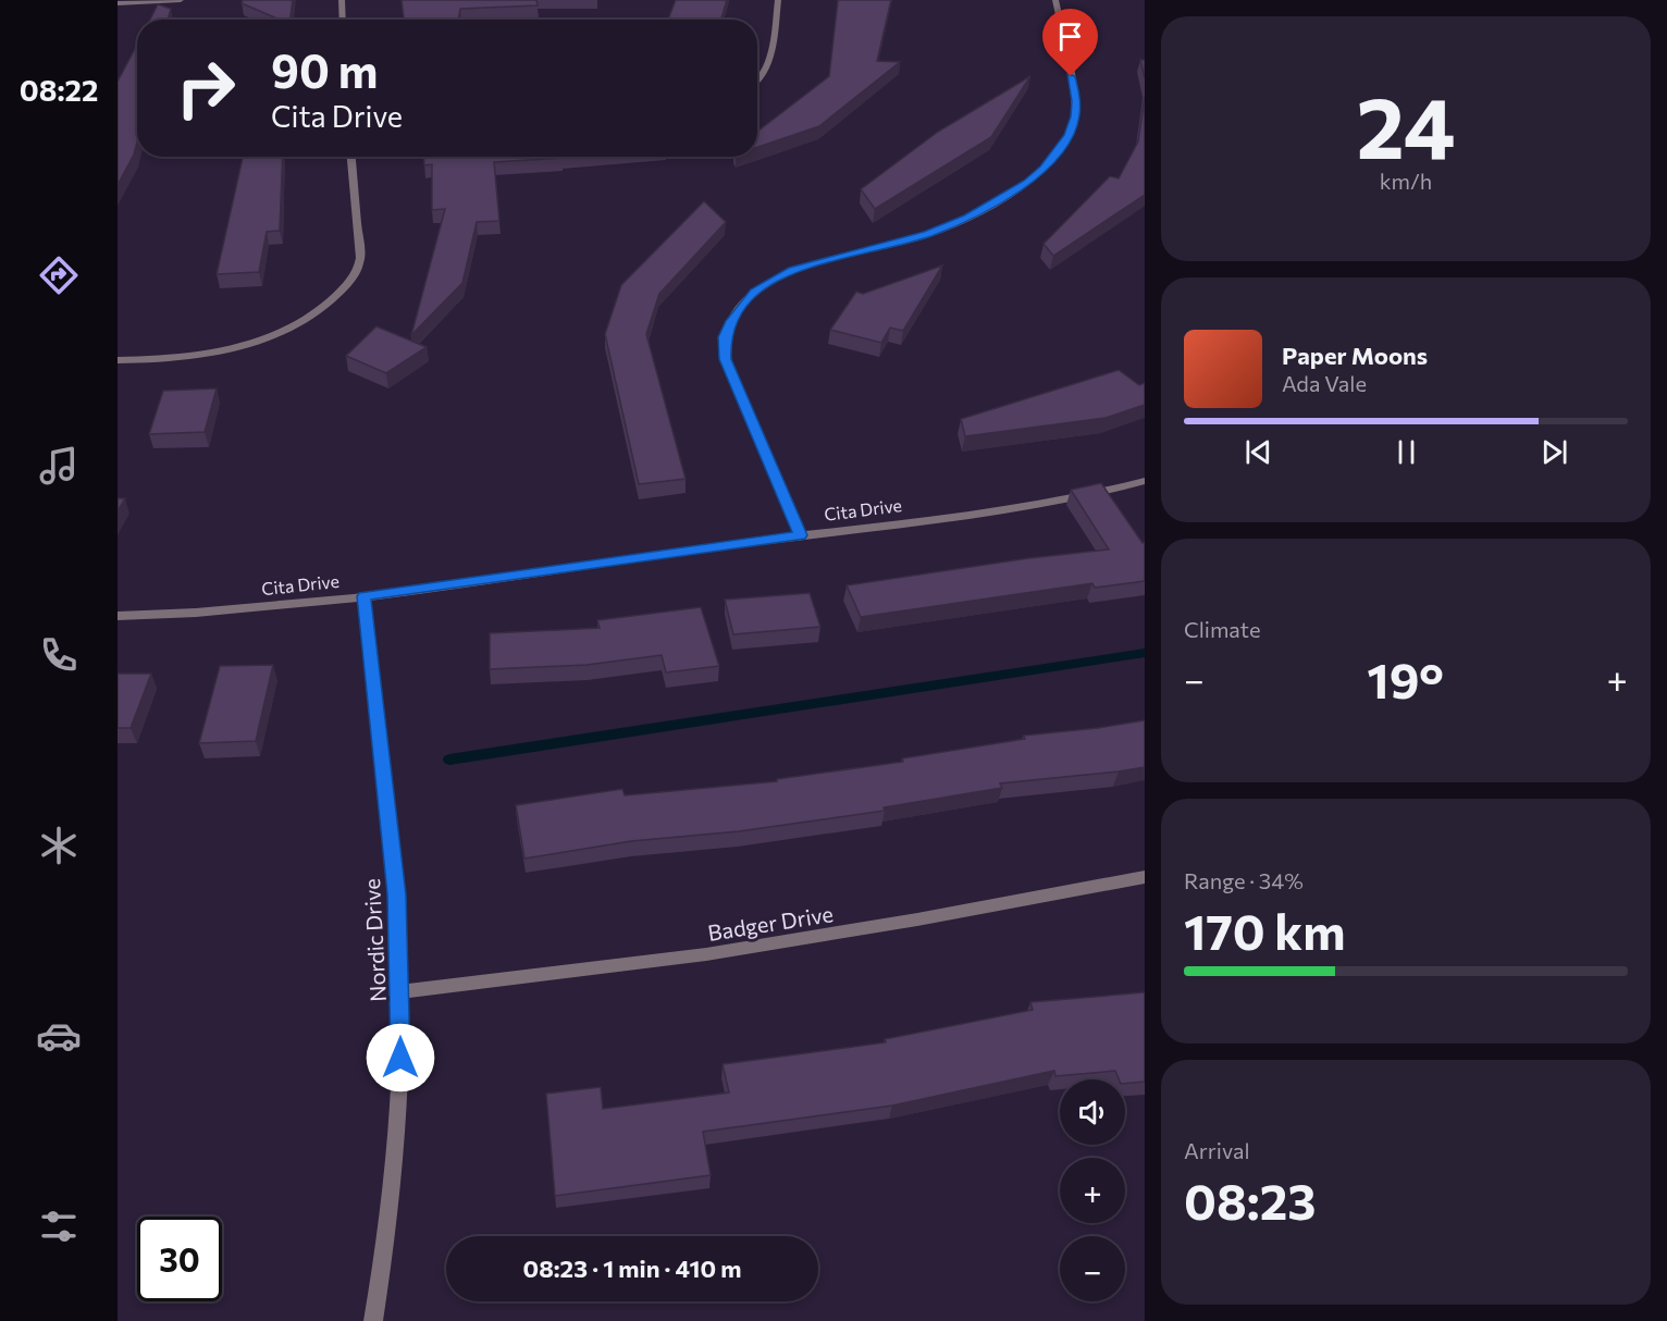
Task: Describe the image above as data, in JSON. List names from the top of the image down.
{
  "streets": {
    "street": ["Cita Drive", "Badger Drive", "Nordic Drive"]
  },
  "crossings": [
    ["Cita Drive", "Nordic Drive"],
    ["Badger Drive", "Nordic Drive"]
  ],
  "page": {
    "tabs": "08:22",
    "tile": [
      ["24", "km/h"],
      "Climate",
      ["Range · 34%", "170 km"],
      ["Arrival", "08:23"]
    ],
    "turn": ["90 m", "Cita Drive"],
    "song": ["Paper Moons", "Ada Vale"],
    "heat": ["−", "19°", "+"],
    "map_buttons": ["+", "−"],
    "limit": "30",
    "trip": "08:23 · 1 min · 410 m"
  }
}
